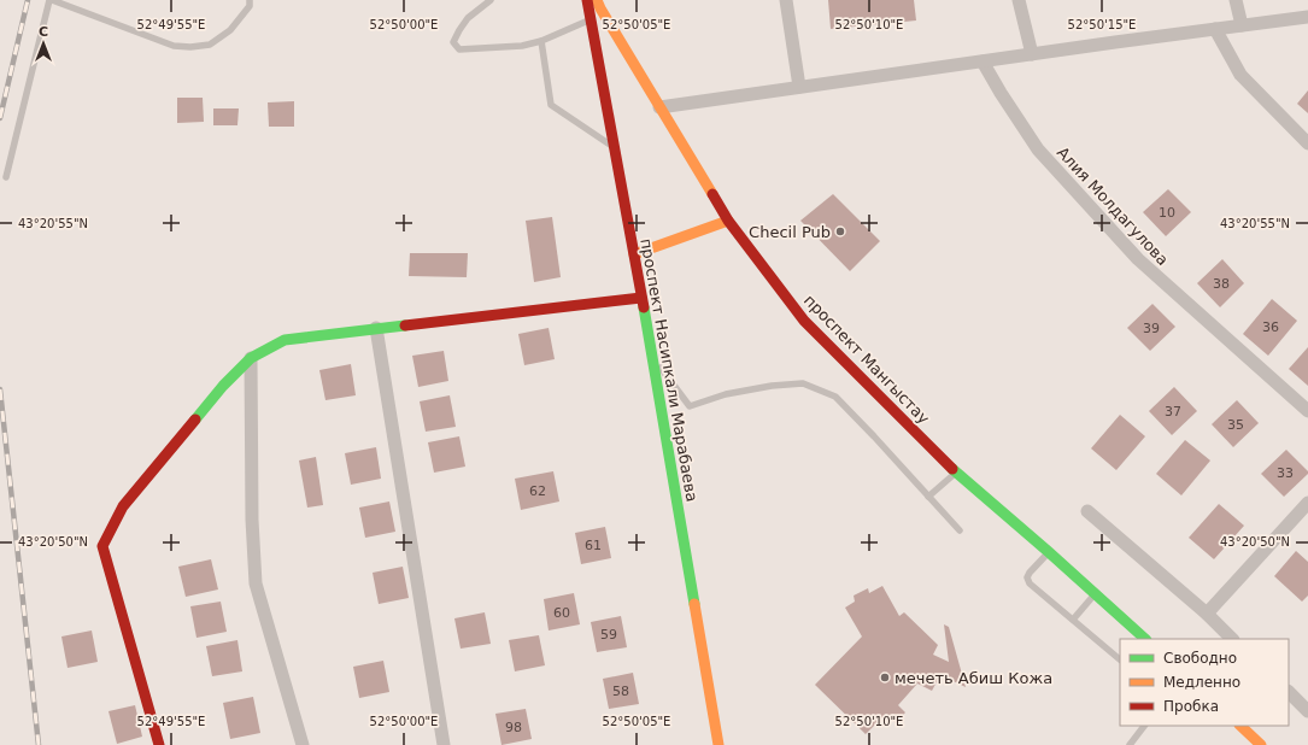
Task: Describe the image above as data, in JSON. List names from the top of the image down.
{
  "streets": {
    "street": ["Алия Молдагулова", "проспект Мангыстау", "проспект Насипкали Марабаева"]
  },
  "places": ["Checil Pub", "мечеть Абиш Кожа"],
  "house_numbers": [
    "10",
    "38",
    "36",
    "39",
    "37",
    "35",
    "33",
    "62",
    "61",
    "60",
    "59",
    "58",
    "98"
  ],
  "legend": ["Свободно", "Медленно", "Пробка"],
  "north": "top",
  "coordinates": [
    "52°49'55\"E",
    "52°50'00\"E",
    "52°50'05\"E",
    "52°50'10\"E",
    "52°50'15\"E",
    "43°20'55\"N",
    "43°20'50\"N"
  ]
}
